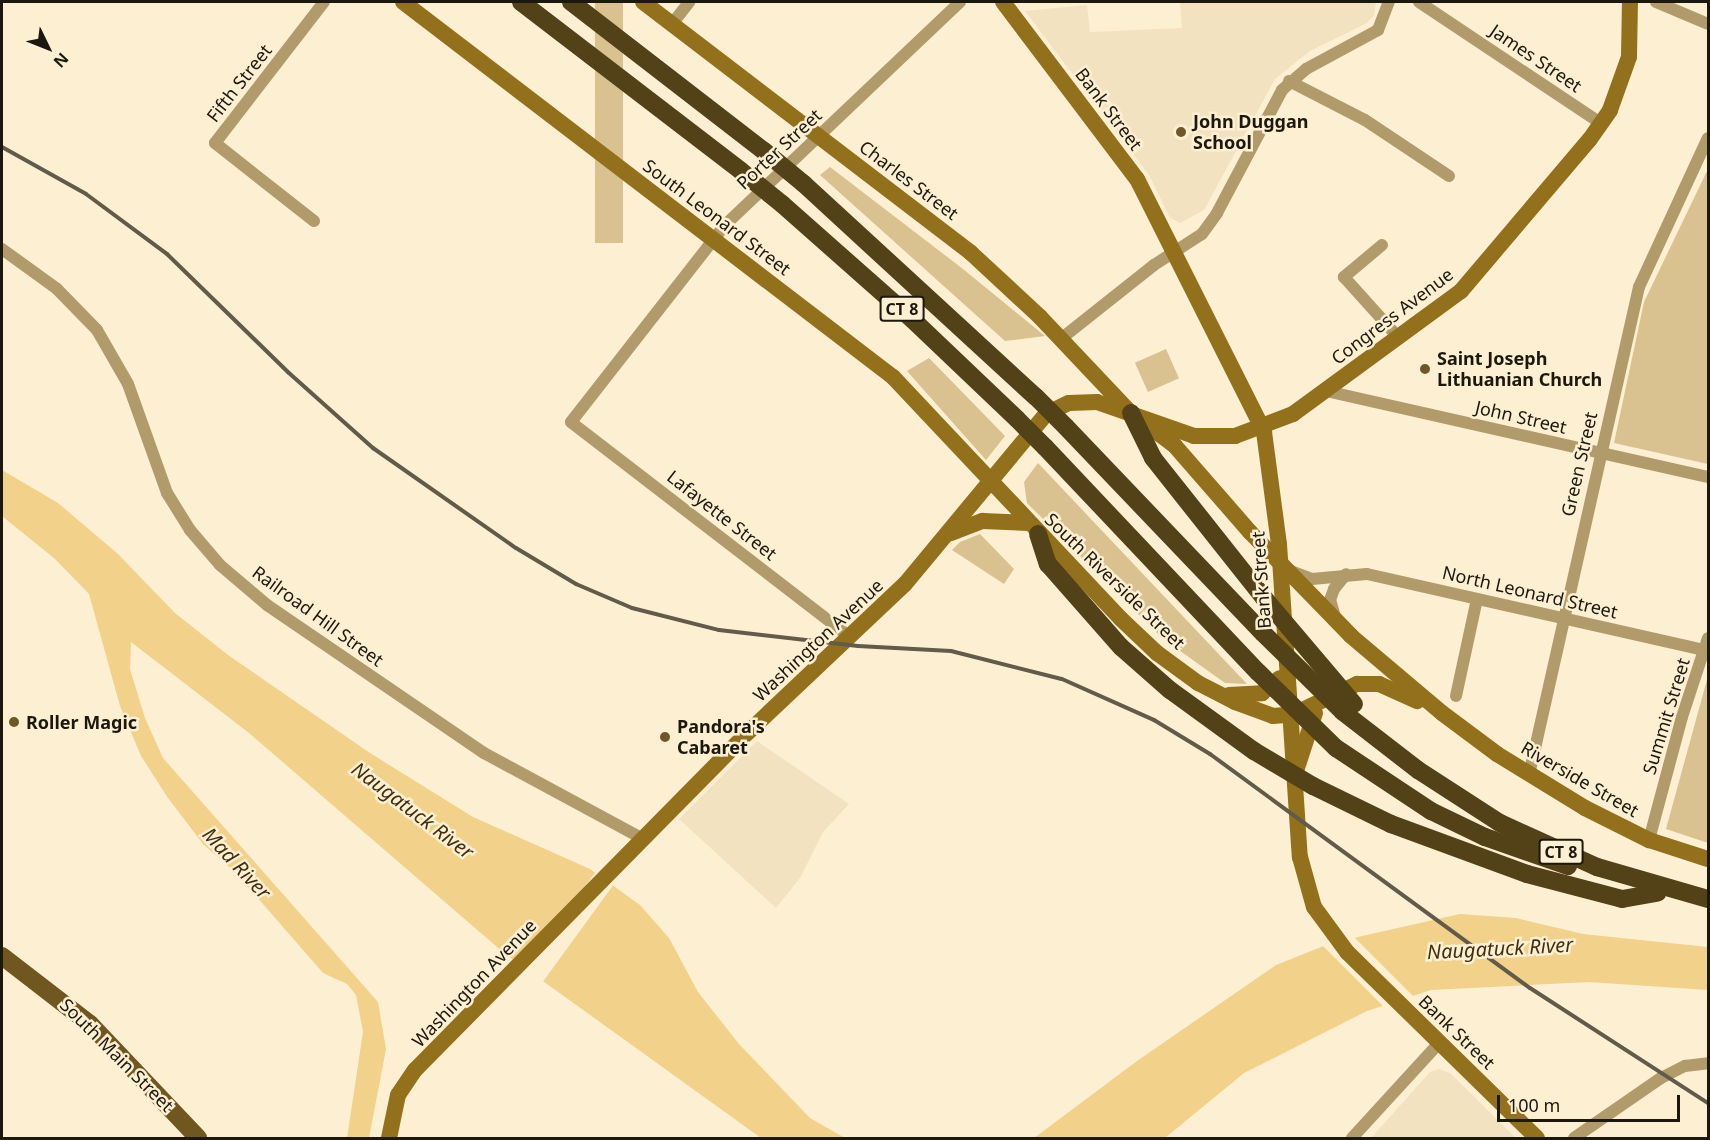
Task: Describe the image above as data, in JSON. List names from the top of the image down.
{
  "streets": {
    "highway": ["CT 8"],
    "main road": [
      "Bank Street",
      "Charles Street",
      "South Leonard Street",
      "Congress Avenue",
      "South Riverside Street",
      "Washington Avenue",
      "Riverside Street",
      "South Main Street"
    ],
    "street": [
      "James Street",
      "Fifth Street",
      "Porter Street",
      "John Street",
      "Green Street",
      "Lafayette Street",
      "North Leonard Street",
      "Railroad Hill Street",
      "Summit Street"
    ]
  },
  "crossings": [
    ["James Street", "Congress Avenue"],
    ["Bank Street", "Congress Avenue"],
    ["Bank Street", "South Riverside Street"],
    ["Bank Street", "North Leonard Street"],
    ["Bank Street", "Riverside Street"],
    ["Porter Street", "Charles Street"],
    ["Porter Street", "South Leonard Street"],
    ["Porter Street", "Lafayette Street"],
    ["Charles Street", "Congress Avenue"],
    ["Charles Street", "Washington Avenue"],
    ["South Leonard Street", "South Riverside Street"],
    ["South Leonard Street", "Washington Avenue"],
    ["Congress Avenue", "John Street"],
    ["Congress Avenue", "Washington Avenue"],
    ["John Street", "Green Street"],
    ["Green Street", "North Leonard Street"],
    ["Green Street", "Riverside Street"],
    ["Lafayette Street", "Washington Avenue"],
    ["South Riverside Street", "Washington Avenue"],
    ["South Riverside Street", "Riverside Street"],
    ["North Leonard Street", "Summit Street"],
    ["North Leonard Street", "Riverside Street"],
    ["Railroad Hill Street", "Washington Avenue"],
    ["Summit Street", "Riverside Street"]
  ],
  "water": ["Naugatuck River", "Mad River"],
  "places": [
    "John Duggan School",
    "Saint Joseph Lithuanian Church",
    "Roller Magic",
    "Pandora's Cabaret"
  ],
  "scale_bar": "100 m",
  "north": "bottom right"
}
